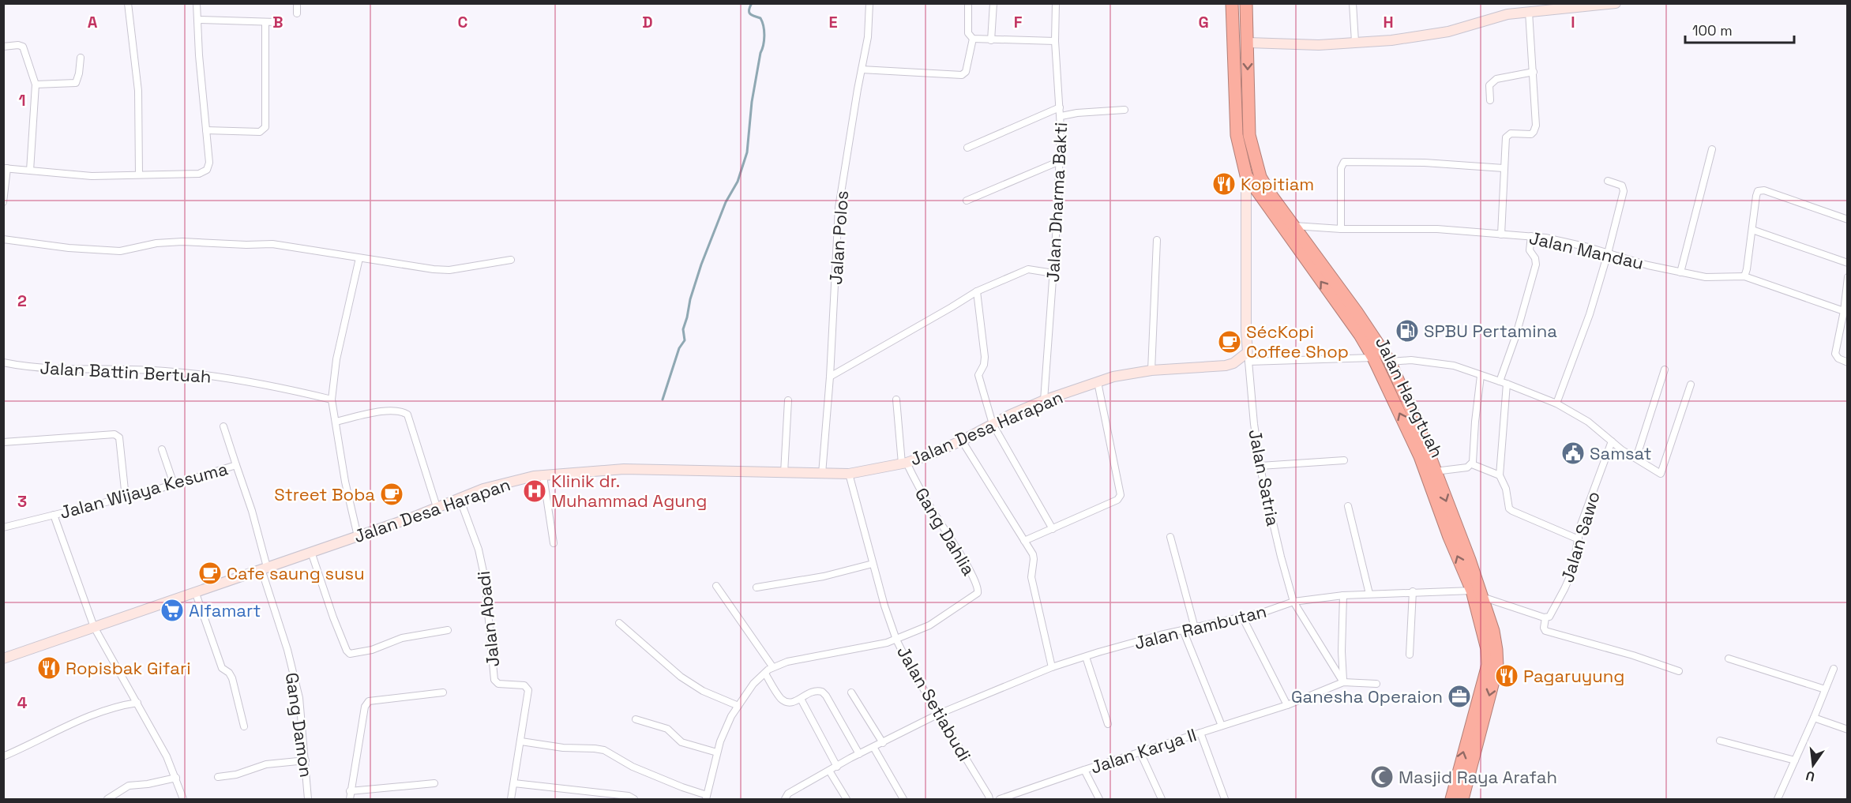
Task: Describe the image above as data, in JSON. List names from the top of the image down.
{
  "streets": {
    "highway": ["Jalan Hangtuah"],
    "street": [
      "Jalan Dharma Bakti",
      "Jalan Polos",
      "Jalan Mandau",
      "Jalan Battin Bertuah",
      "Jalan Desa Harapan",
      "Jalan Satria",
      "Jalan Wijaya Kesuma",
      "Gang Dahlia",
      "Jalan Sawo",
      "Jalan Abadi",
      "Jalan Rambutan",
      "Jalan Setiabudi",
      "Gang Damon",
      "Jalan Karya II"
    ]
  },
  "crossings": [
    ["Jalan Dharma Bakti", "Jalan Desa Harapan"],
    ["Jalan Polos", "Jalan Desa Harapan"],
    ["Jalan Mandau", "Jalan Hangtuah"],
    ["Jalan Hangtuah", "Jalan Rambutan"],
    ["Jalan Desa Harapan", "Jalan Satria"],
    ["Jalan Desa Harapan", "Jalan Wijaya Kesuma"],
    ["Jalan Desa Harapan", "Gang Dahlia"],
    ["Jalan Desa Harapan", "Jalan Abadi"],
    ["Jalan Desa Harapan", "Jalan Setiabudi"],
    ["Jalan Desa Harapan", "Gang Damon"],
    ["Jalan Satria", "Jalan Rambutan"],
    ["Jalan Satria", "Jalan Karya II"],
    ["Jalan Wijaya Kesuma", "Gang Damon"],
    ["Gang Dahlia", "Jalan Setiabudi"],
    ["Jalan Rambutan", "Jalan Setiabudi"]
  ],
  "places": {
    "restaurant": ["Kopitiam", "Ropisbak Gifari", "Pagaruyung"],
    "fuel station": ["SPBU Pertamina"],
    "cafe": ["SécKopi Coffee Shop", "Street Boba", "Cafe saung susu"],
    "public building": ["Samsat"],
    "hospital": ["Klinik dr. Muhammad Agung"],
    "supermarket": ["Alfamart"],
    "office": ["Ganesha Operaion"],
    "mosque": ["Masjid Raya Arafah"]
  },
  "scale_bar": "100 m",
  "north": "bottom",
  "grid": {
    "columns": [
      "A",
      "B",
      "C",
      "D",
      "E",
      "F",
      "G",
      "H",
      "I"
    ],
    "rows": [
      "1",
      "2",
      "3",
      "4"
    ]
  }
}
